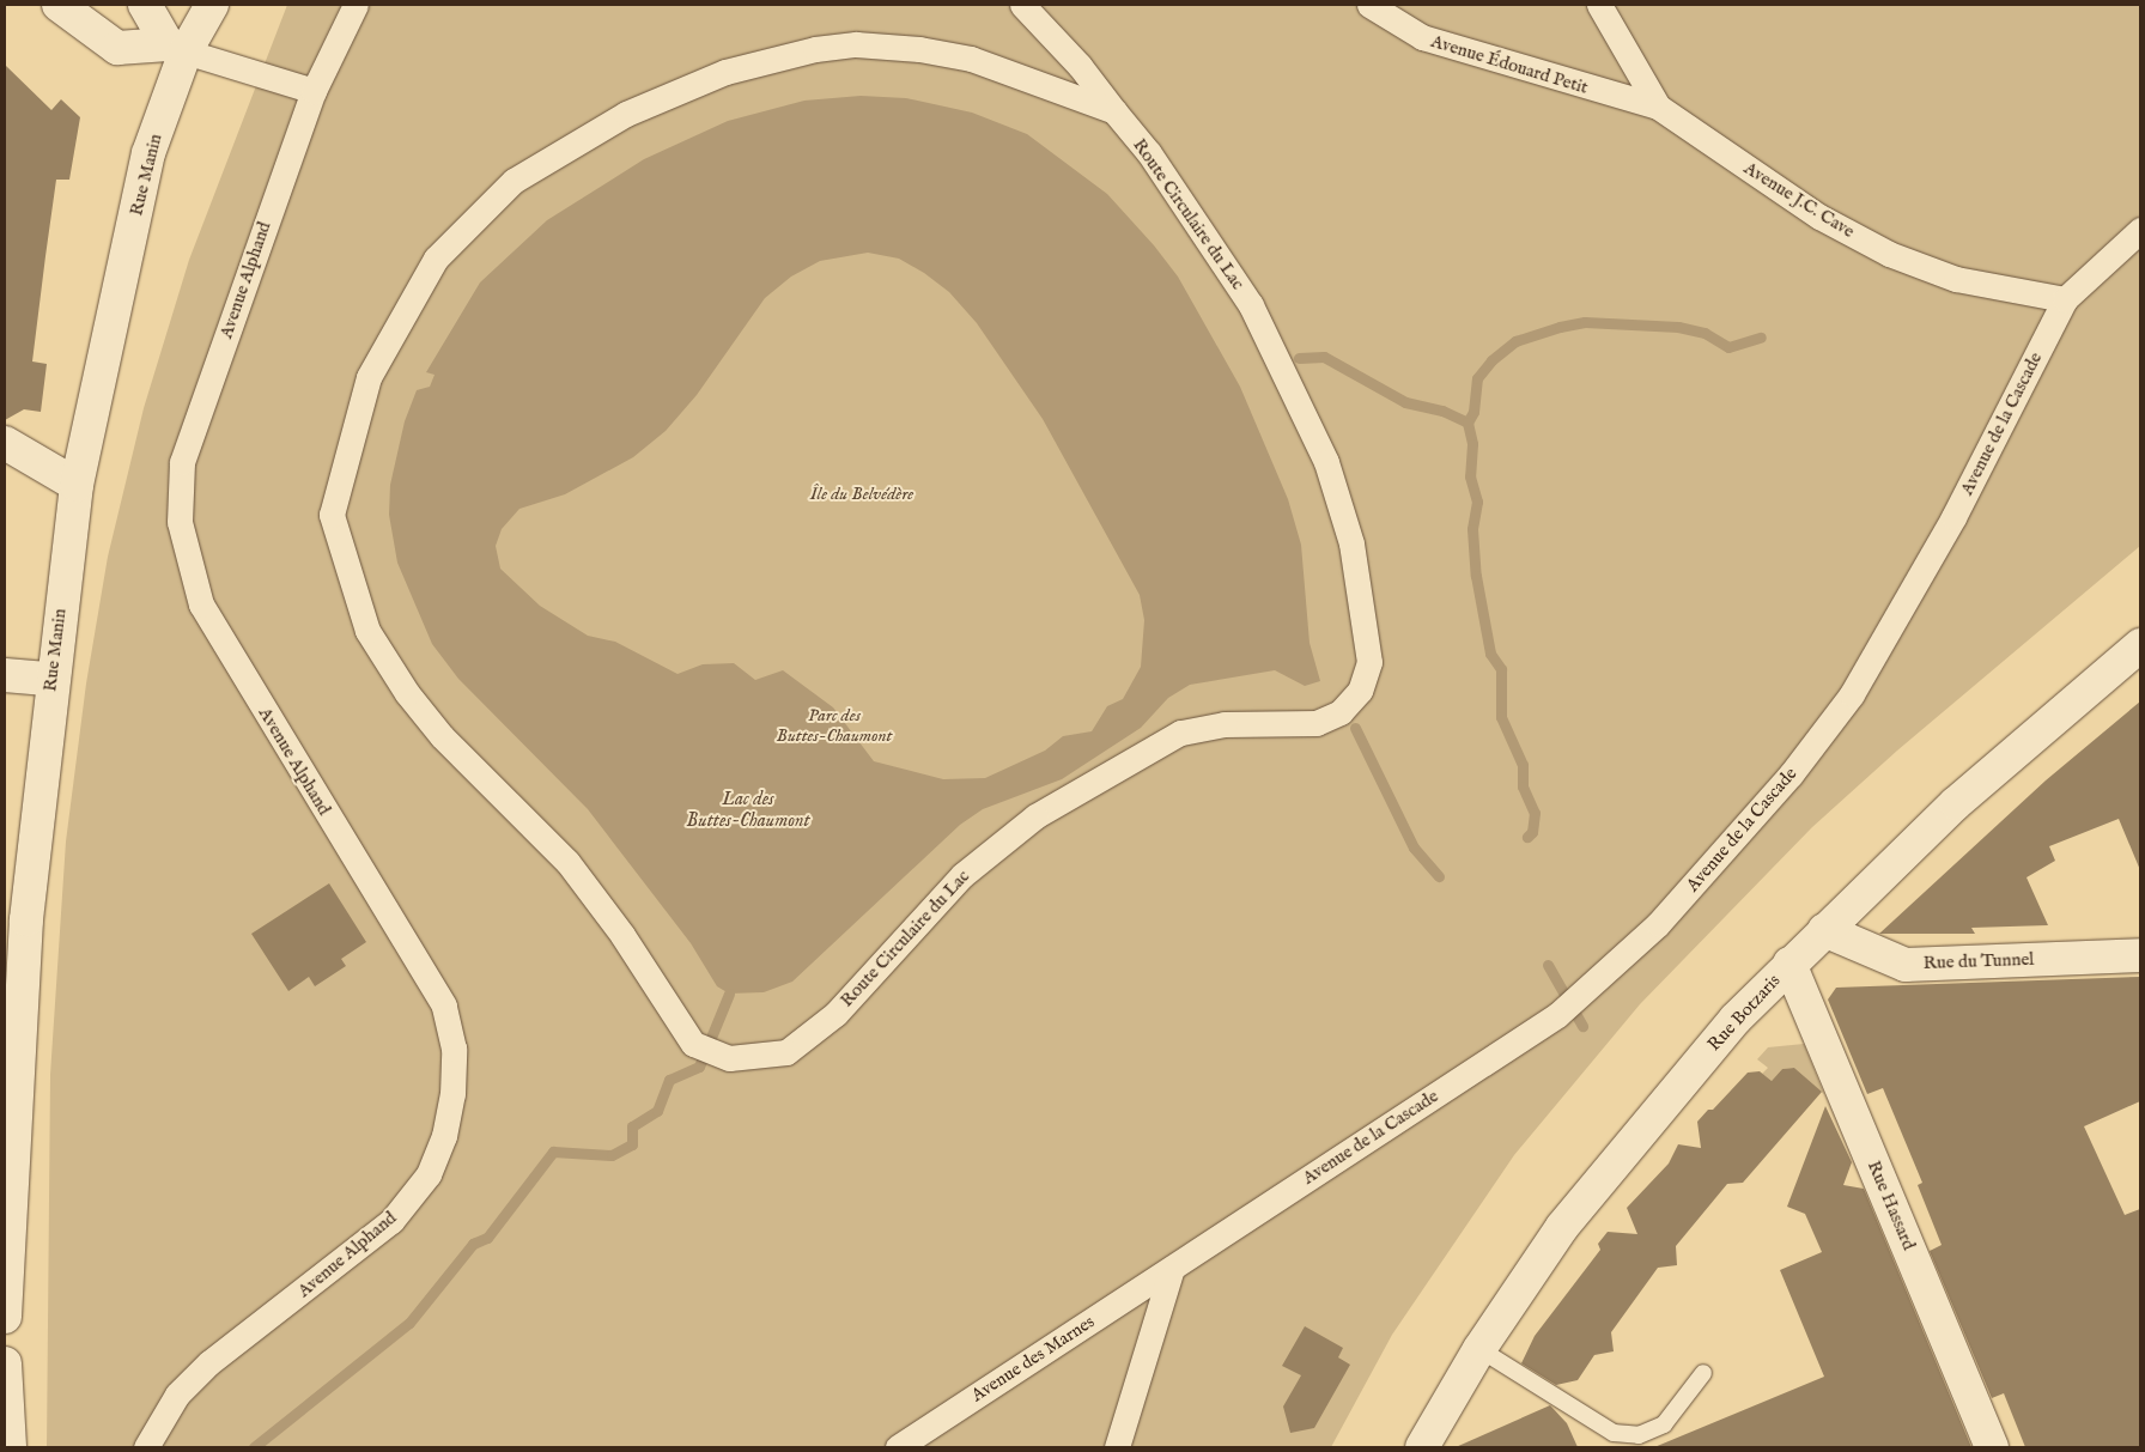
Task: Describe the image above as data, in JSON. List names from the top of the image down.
{
  "streets": {
    "street": [
      "Avenue Édouard Petit",
      "Rue Manin",
      "Avenue J.C. Cave",
      "Route Circulaire du Lac",
      "Avenue Alphand",
      "Avenue de la Cascade",
      "Rue du Tunnel",
      "Rue Botzaris",
      "Rue Hassard",
      "Avenue des Marnes"
    ]
  },
  "crossings": [
    ["Avenue Édouard Petit", "Avenue J.C. Cave"],
    ["Avenue J.C. Cave", "Avenue de la Cascade"],
    ["Avenue de la Cascade", "Avenue des Marnes"],
    ["Rue du Tunnel", "Rue Botzaris"],
    ["Rue Botzaris", "Rue Hassard"]
  ],
  "water": ["Lac des Buttes-Chaumont"],
  "parks": ["Île du Belvédère", "Parc des Buttes-Chaumont"]
}
